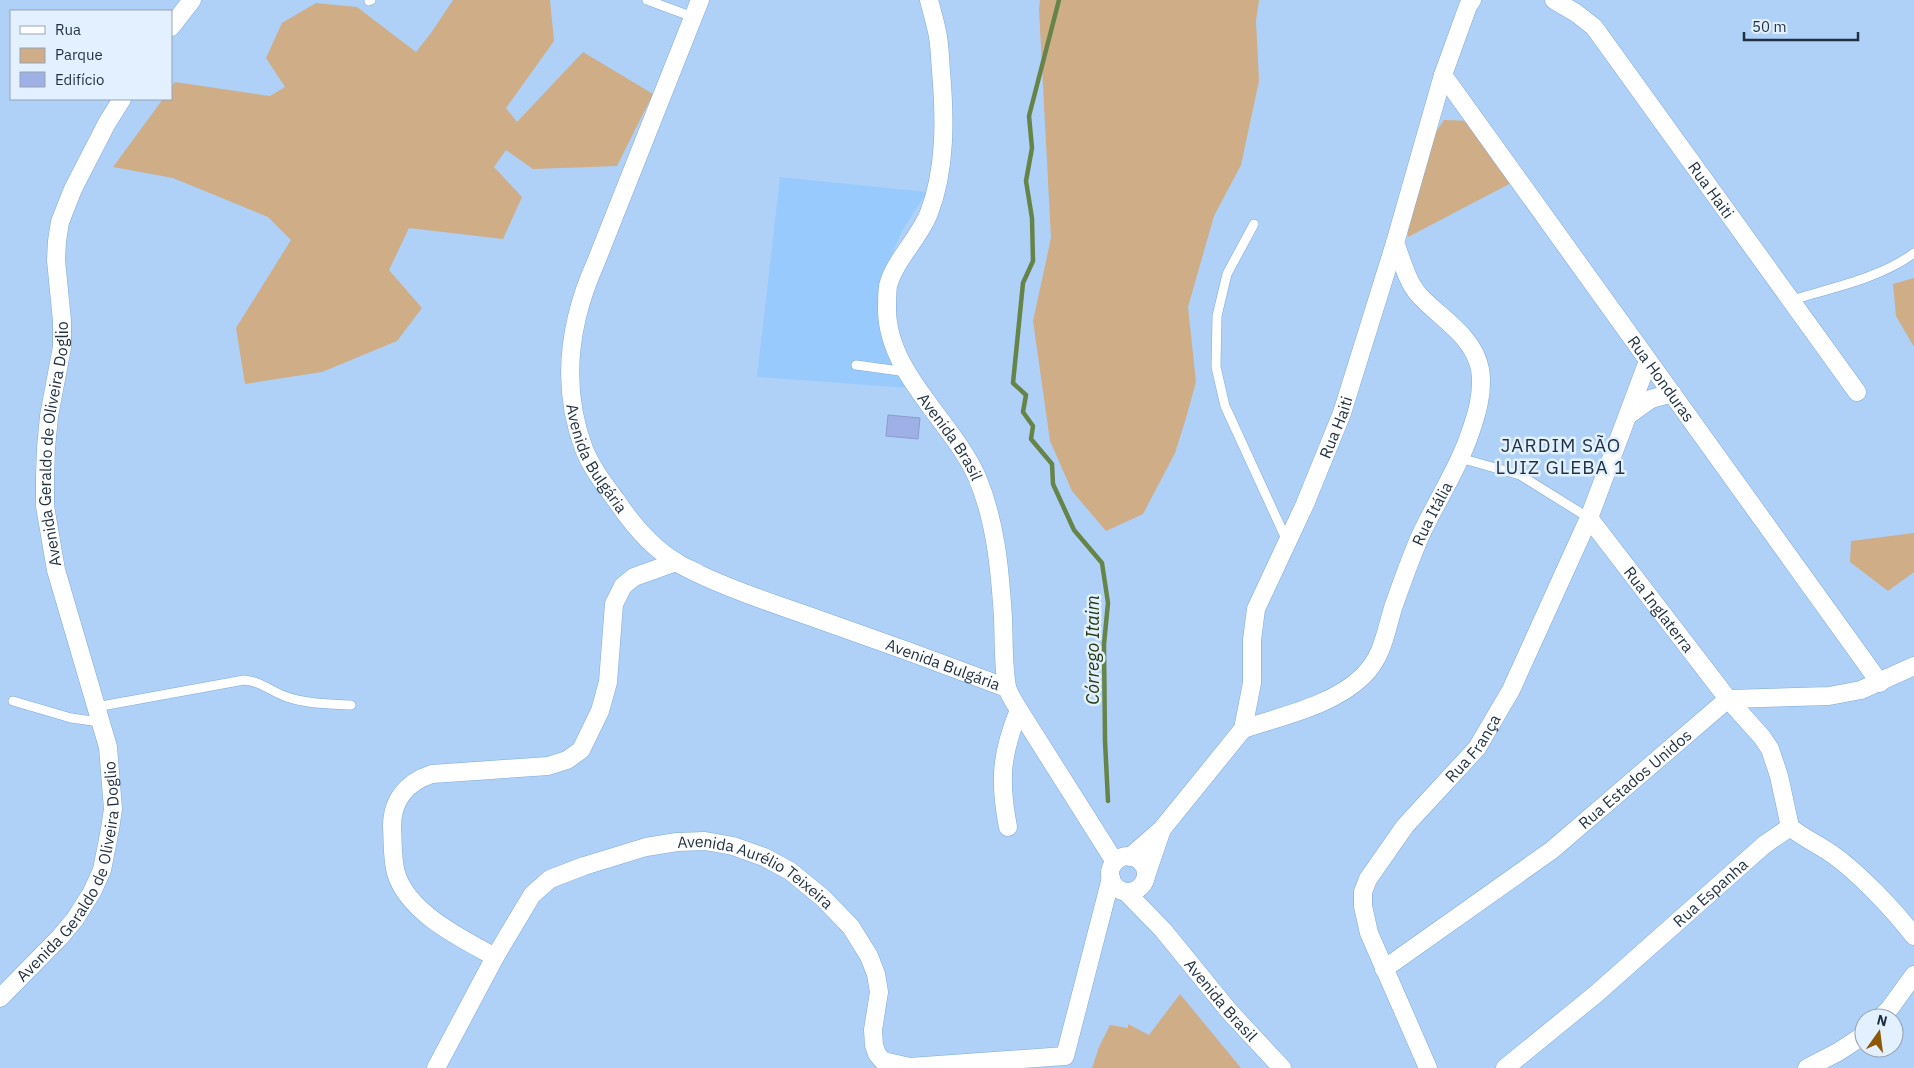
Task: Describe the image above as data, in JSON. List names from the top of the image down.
{
  "streets": {
    "street": [
      "Rua Haiti",
      "Rua Honduras",
      "Avenida Brasil",
      "Avenida Geraldo de Oliveira Doglio",
      "Avenida Bulgária",
      "Rua Itália",
      "Rua Inglaterra",
      "Rua França",
      "Rua Estados Unidos",
      "Avenida Aurélio Teixeira",
      "Rua Espanha"
    ]
  },
  "crossings": [
    ["Rua Haiti", "Rua Honduras"],
    ["Rua Haiti", "Avenida Brasil"],
    ["Rua Haiti", "Rua Itália"],
    ["Rua Haiti", "Avenida Aurélio Teixeira"],
    ["Rua Honduras", "Rua França"],
    ["Avenida Brasil", "Avenida Bulgária"],
    ["Avenida Brasil", "Avenida Aurélio Teixeira"],
    ["Rua Itália", "Rua Inglaterra"],
    ["Rua Inglaterra", "Rua França"],
    ["Rua Inglaterra", "Rua Estados Unidos"],
    ["Rua Inglaterra", "Rua Espanha"],
    ["Rua França", "Rua Estados Unidos"]
  ],
  "districts": ["JARDIM SÃO LUIZ GLEBA 1"],
  "water": ["Córrego Itaim"],
  "legend": ["Rua", "Parque", "Edifício"],
  "scale_bar": "50 m",
  "north": "top"
}
